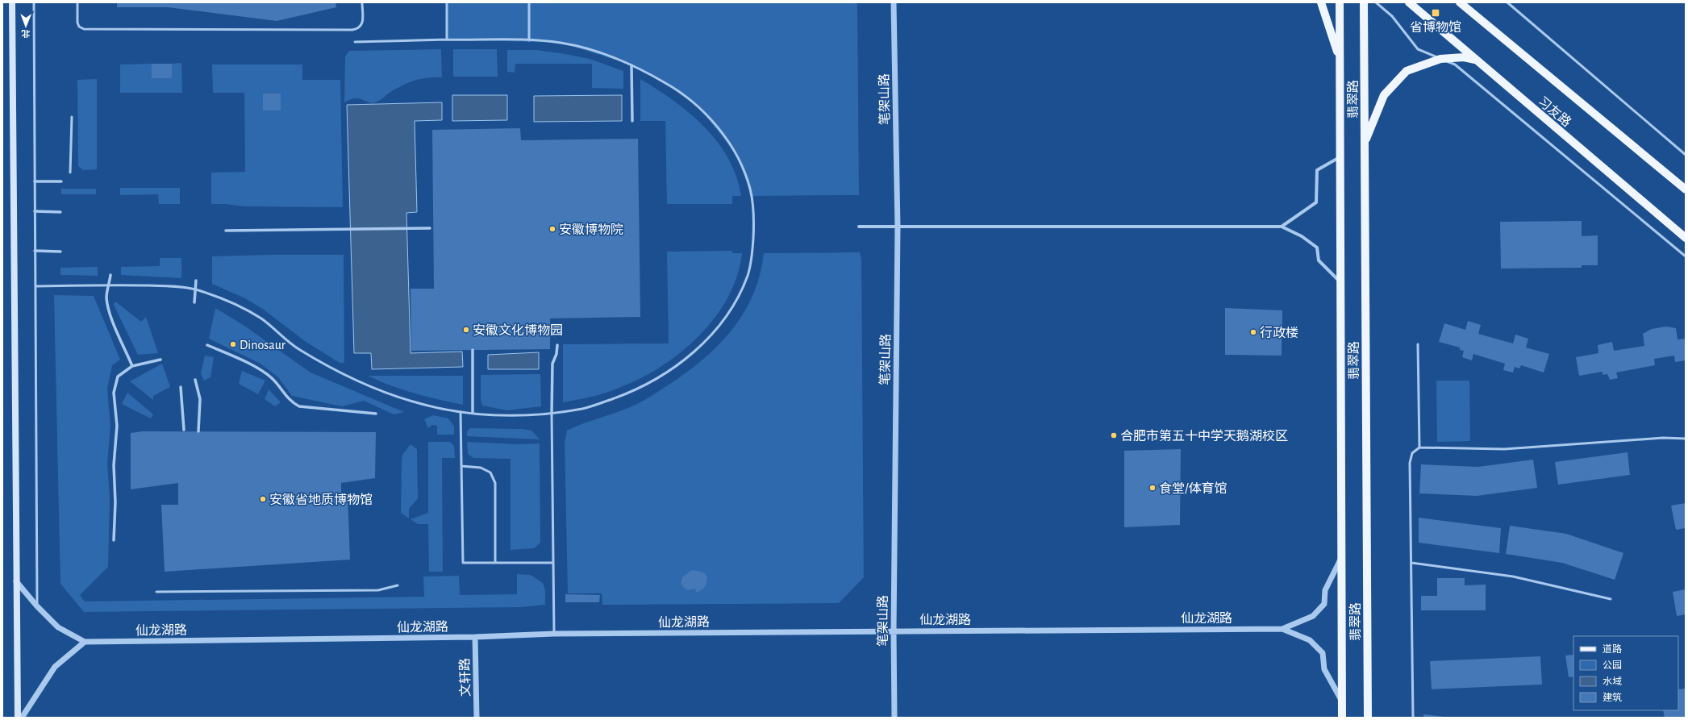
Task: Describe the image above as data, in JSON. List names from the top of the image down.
{
  "streets": {
    "main road": ["翡翠路", "习友路"],
    "street": ["笔架山路", "仙龙湖路", "文轩路"]
  },
  "crossings": [
    ["笔架山路", "仙龙湖路"],
    ["仙龙湖路", "文轩路"]
  ],
  "places": {
    "transit": ["省博物馆"],
    "other": [
      "安徽博物院",
      "安徽文化博物园",
      "行政楼",
      "Dinosaur",
      "合肥市第五十中学天鹅湖校区",
      "食堂/体育馆",
      "安徽省地质博物馆"
    ]
  },
  "legend": [
    "道路",
    "公园",
    "水域",
    "建筑"
  ],
  "north": "bottom"
}
